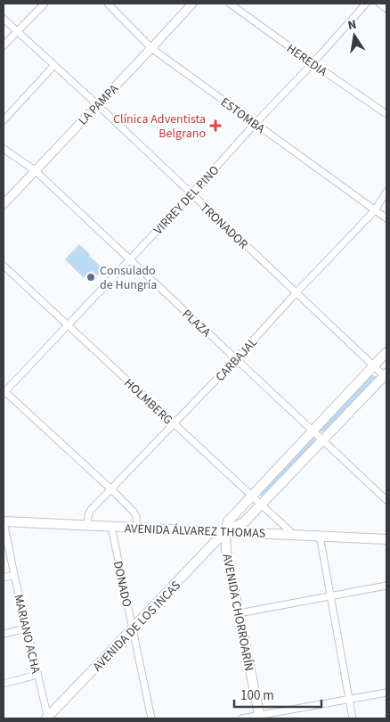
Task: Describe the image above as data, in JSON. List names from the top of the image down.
{
  "streets": {
    "main road": ["AVENIDA ÁLVAREZ THOMAS", "AVENIDA CHORROARÍN", "AVENIDA DE LOS INCAS"],
    "street": [
      "HEREDIA",
      "LA PAMPA",
      "ESTOMBA",
      "VIRREY DEL PINO",
      "TRONADOR",
      "PLAZA",
      "CARBAJAL",
      "HOLMBERG",
      "DONADO",
      "MARIANO ACHA"
    ]
  },
  "crossings": [
    ["HEREDIA", "VIRREY DEL PINO"],
    ["LA PAMPA", "ESTOMBA"],
    ["LA PAMPA", "TRONADOR"],
    ["LA PAMPA", "PLAZA"],
    ["ESTOMBA", "VIRREY DEL PINO"],
    ["ESTOMBA", "CARBAJAL"],
    ["VIRREY DEL PINO", "TRONADOR"],
    ["VIRREY DEL PINO", "PLAZA"],
    ["VIRREY DEL PINO", "HOLMBERG"],
    ["TRONADOR", "CARBAJAL"],
    ["TRONADOR", "AVENIDA DE LOS INCAS"],
    ["PLAZA", "CARBAJAL"],
    ["PLAZA", "AVENIDA DE LOS INCAS"],
    ["CARBAJAL", "HOLMBERG"],
    ["CARBAJAL", "AVENIDA ÁLVAREZ THOMAS"],
    ["HOLMBERG", "AVENIDA ÁLVAREZ THOMAS"],
    ["HOLMBERG", "AVENIDA DE LOS INCAS"],
    ["AVENIDA ÁLVAREZ THOMAS", "DONADO"],
    ["AVENIDA ÁLVAREZ THOMAS", "AVENIDA CHORROARÍN"],
    ["AVENIDA ÁLVAREZ THOMAS", "AVENIDA DE LOS INCAS"],
    ["AVENIDA ÁLVAREZ THOMAS", "MARIANO ACHA"],
    ["DONADO", "AVENIDA DE LOS INCAS"],
    ["AVENIDA CHORROARÍN", "AVENIDA DE LOS INCAS"],
    ["AVENIDA DE LOS INCAS", "MARIANO ACHA"]
  ],
  "places": {
    "health": ["Clínica Adventista Belgrano"],
    "other": ["Consulado de Hungría"]
  },
  "scale_bar": "100 m",
  "north": "top"
}
